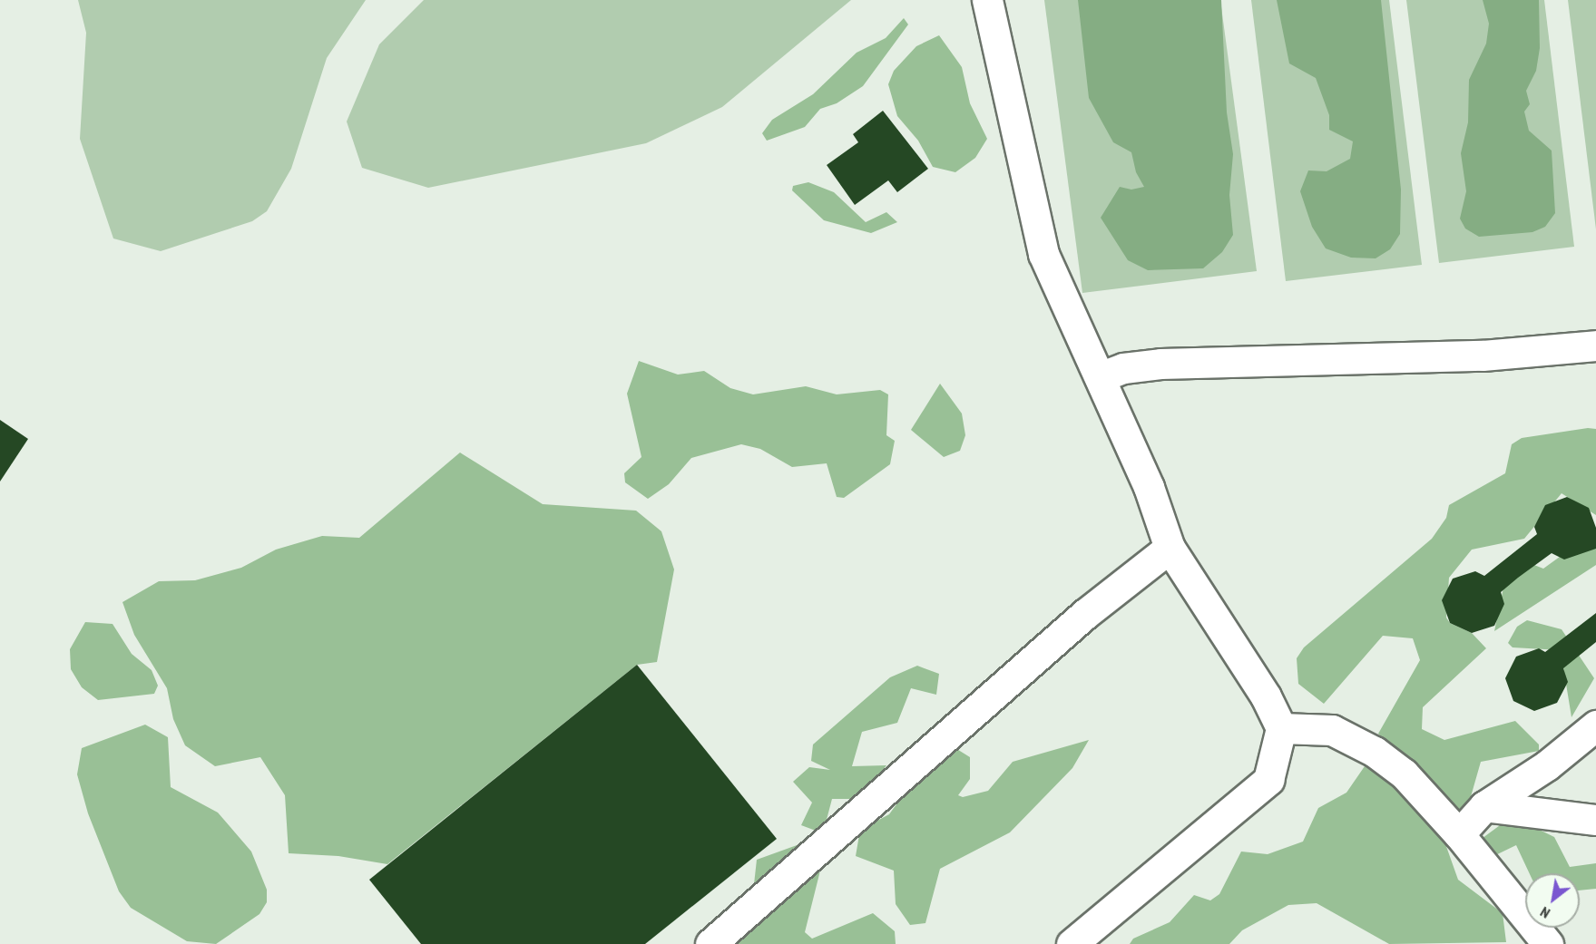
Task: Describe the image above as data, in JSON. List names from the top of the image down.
{
  "north": "bottom left"
}
